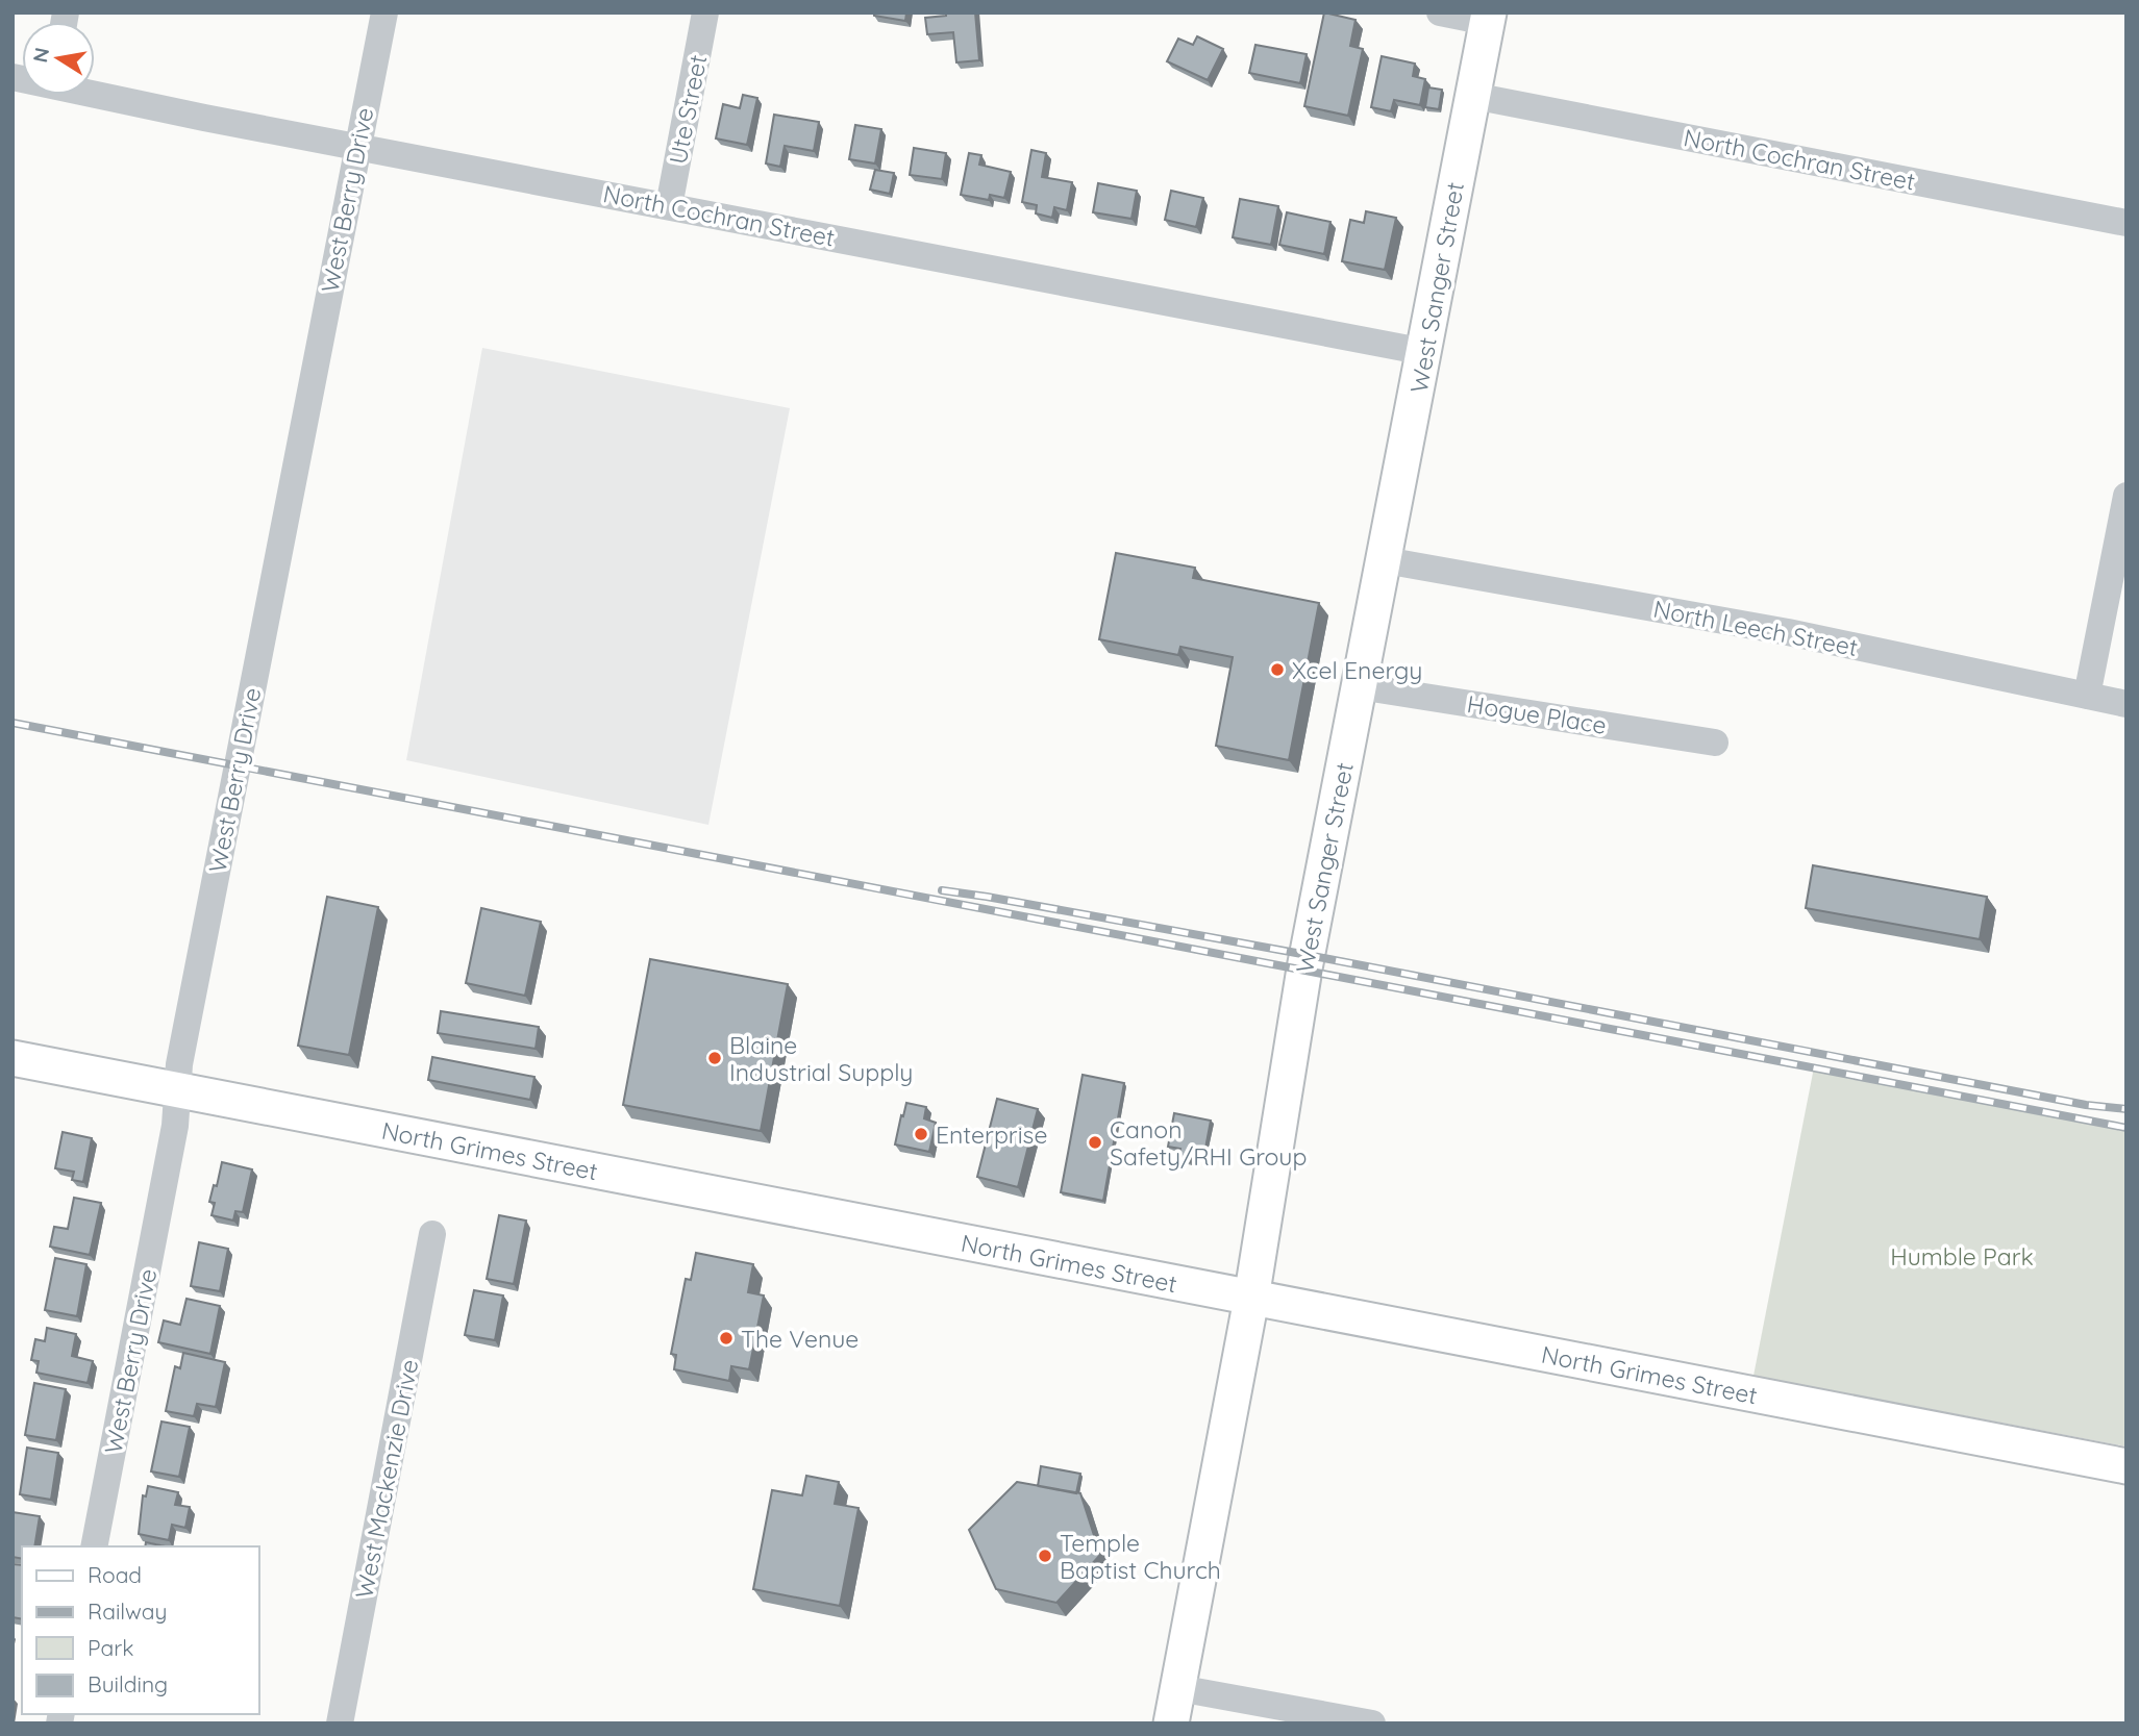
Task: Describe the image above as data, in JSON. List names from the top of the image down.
{
  "streets": {
    "main road": ["West Sanger Street", "North Grimes Street"],
    "street": [
      "Ute Street",
      "North Cochran Street",
      "West Berry Drive",
      "North Leech Street",
      "Hogue Place",
      "West Mackenzie Drive"
    ]
  },
  "crossings": [
    ["Ute Street", "North Cochran Street"],
    ["North Cochran Street", "West Berry Drive"],
    ["North Cochran Street", "West Sanger Street"],
    ["West Berry Drive", "North Grimes Street"],
    ["West Sanger Street", "North Leech Street"],
    ["West Sanger Street", "Hogue Place"],
    ["West Sanger Street", "North Grimes Street"]
  ],
  "parks": ["Humble Park"],
  "places": [
    "Xcel Energy",
    "Blaine Industrial Supply",
    "Enterprise",
    "Canon Safety/RHI Group",
    "The Venue",
    "Temple Baptist Church"
  ],
  "legend": [
    "Road",
    "Railway",
    "Park",
    "Building"
  ],
  "north": "left"
}
